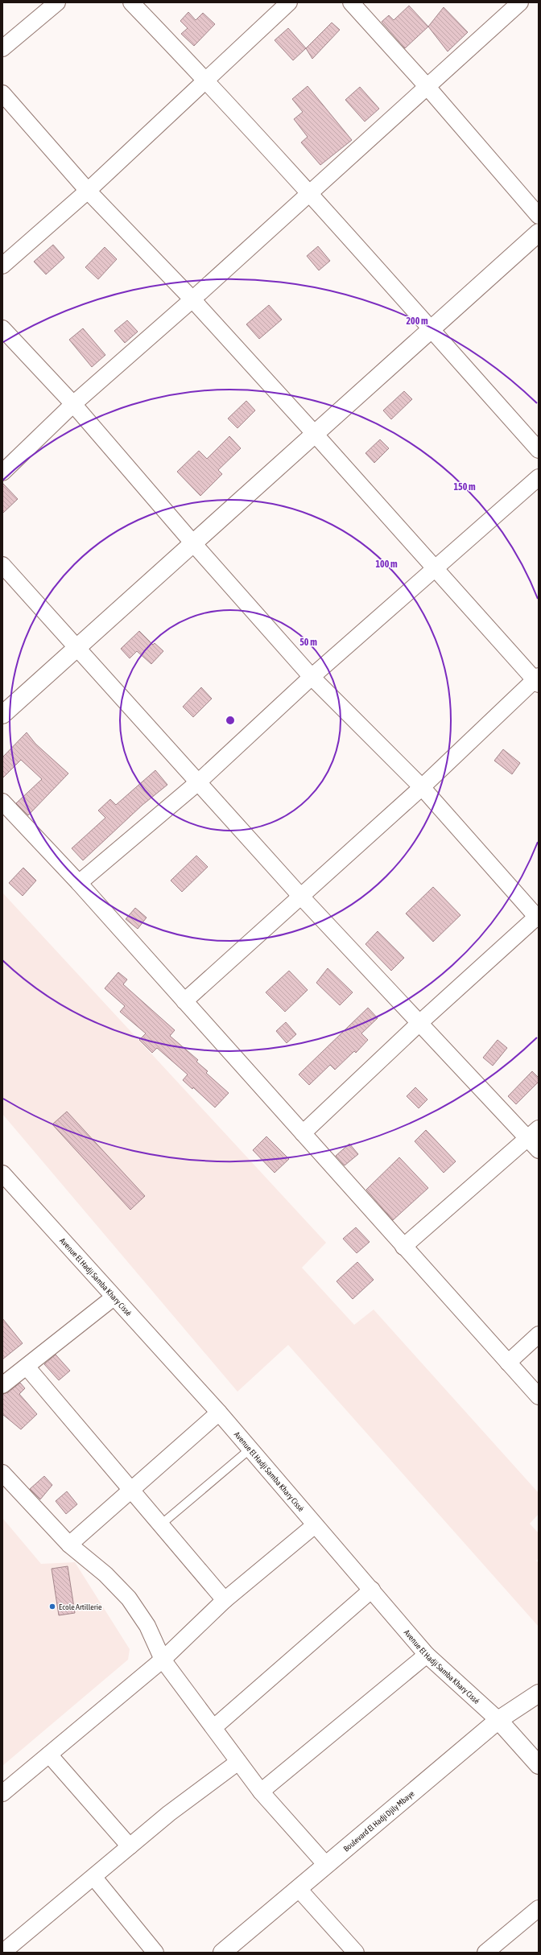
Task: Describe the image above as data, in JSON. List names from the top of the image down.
{
  "streets": {
    "street": ["Avenue El Hadji Samba Khary Cissé", "Boulevard El Hadji Djily Mbaye"]
  },
  "crossings": [
    ["Avenue El Hadji Samba Khary Cissé", "Boulevard El Hadji Djily Mbaye"]
  ],
  "places": ["Ecole Artillerie"],
  "rings": [
    "200 m",
    "150 m",
    "100 m",
    "50 m"
  ]
}
